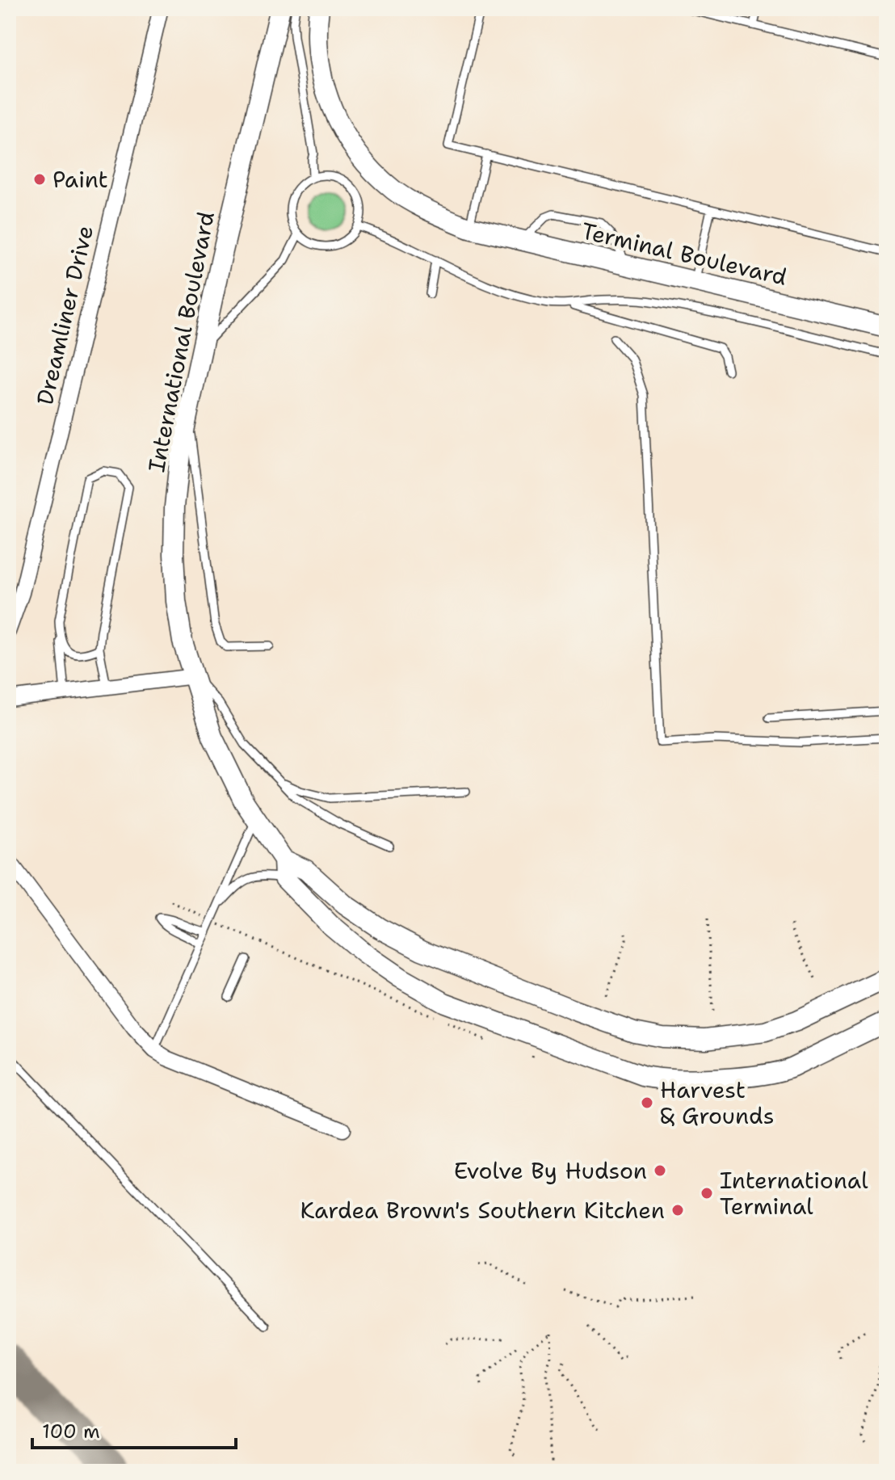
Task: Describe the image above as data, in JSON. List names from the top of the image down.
{
  "streets": {
    "main road": ["Terminal Boulevard", "International Boulevard"],
    "street": ["Dreamliner Drive"]
  },
  "places": [
    "Paint",
    "Harvest & Grounds",
    "Evolve By Hudson",
    "International Terminal",
    "Kardea Brown's Southern Kitchen"
  ],
  "scale_bar": "100 m"
}
